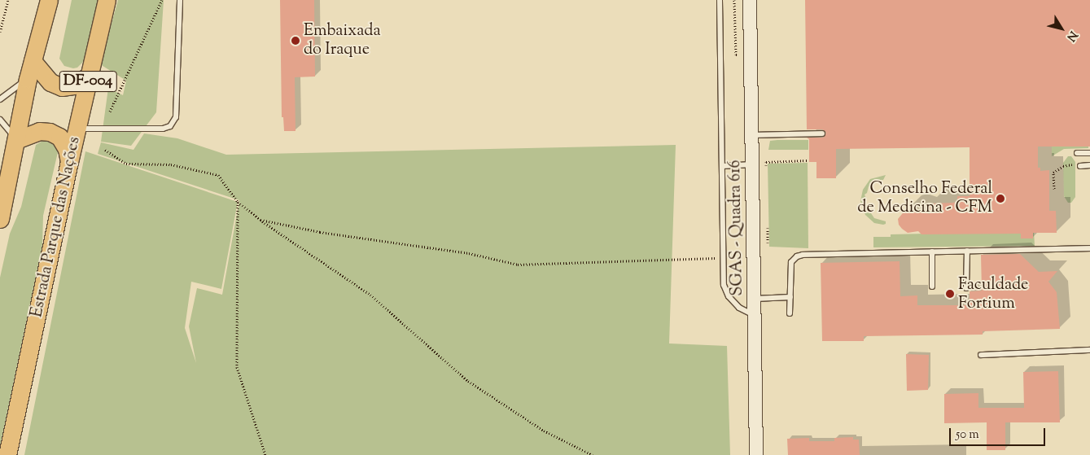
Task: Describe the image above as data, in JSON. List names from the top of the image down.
{
  "streets": {
    "highway": ["DF-004", "Estrada Parque das Nações"],
    "street": ["SGAS - Quadra 616"]
  },
  "places": ["Embaixada do Iraque", "Conselho Federal de Medicina - CFM", "Faculdade Fortium"],
  "scale_bar": "50 m",
  "north": "bottom right"
}
